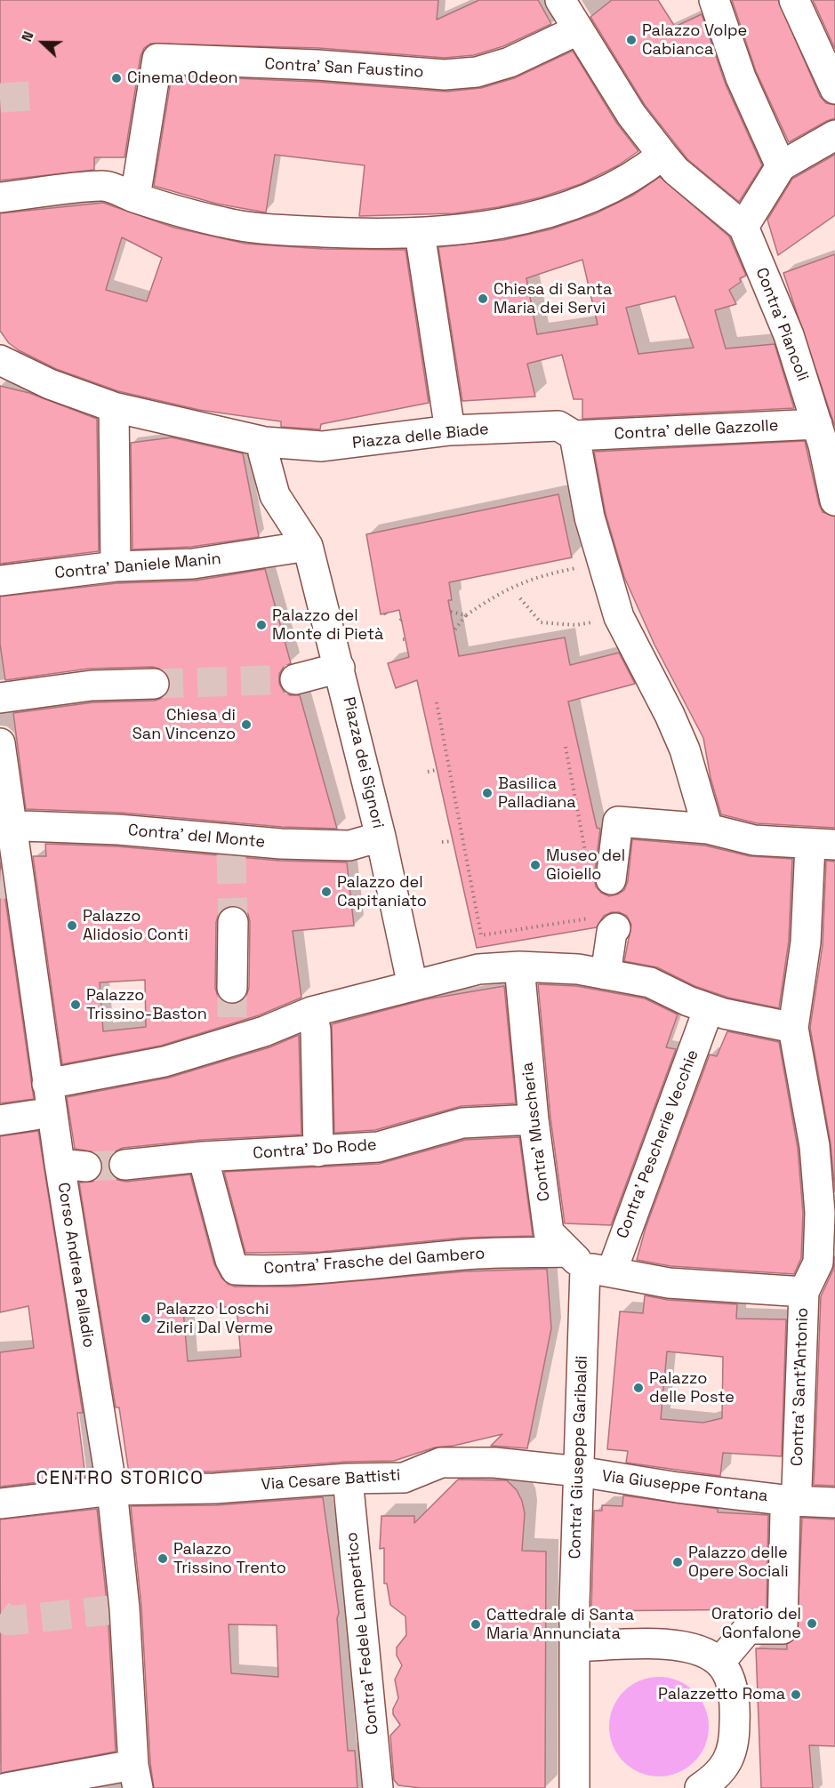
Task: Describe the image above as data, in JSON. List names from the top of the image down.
{
  "streets": {
    "street": [
      "Contra' San Faustino",
      "Contra' Piancoli",
      "Contra' delle Gazzolle",
      "Piazza delle Biade",
      "Contra' Daniele Manin",
      "Piazza dei Signori",
      "Contra' del Monte",
      "Contra' Muscheria",
      "Contra' Pescherie Vecchie",
      "Contra' Do Rode",
      "Contra' Frasche del Gambero",
      "Corso Andrea Palladio",
      "Contra' Sant'Antonio",
      "Contra' Giuseppe Garibaldi",
      "Via Cesare Battisti",
      "Via Giuseppe Fontana",
      "Contra' Fedele Lampertico"
    ]
  },
  "crossings": [
    ["Contra' Piancoli", "Contra' delle Gazzolle"],
    ["Contra' delle Gazzolle", "Piazza delle Biade"],
    ["Contra' Daniele Manin", "Piazza dei Signori"],
    ["Piazza dei Signori", "Contra' del Monte"],
    ["Contra' del Monte", "Corso Andrea Palladio"],
    ["Contra' Muscheria", "Contra' Pescherie Vecchie"],
    ["Contra' Muscheria", "Contra' Do Rode"],
    ["Contra' Muscheria", "Contra' Frasche del Gambero"],
    ["Contra' Muscheria", "Contra' Giuseppe Garibaldi"],
    ["Contra' Pescherie Vecchie", "Contra' Frasche del Gambero"],
    ["Contra' Pescherie Vecchie", "Contra' Giuseppe Garibaldi"],
    ["Contra' Do Rode", "Contra' Frasche del Gambero"],
    ["Contra' Frasche del Gambero", "Contra' Giuseppe Garibaldi"],
    ["Corso Andrea Palladio", "Via Cesare Battisti"],
    ["Contra' Sant'Antonio", "Via Giuseppe Fontana"],
    ["Contra' Giuseppe Garibaldi", "Via Cesare Battisti"],
    ["Contra' Giuseppe Garibaldi", "Via Giuseppe Fontana"],
    ["Via Cesare Battisti", "Via Giuseppe Fontana"],
    ["Via Cesare Battisti", "Contra' Fedele Lampertico"]
  ],
  "districts": ["CENTRO STORICO"],
  "places": [
    "Palazzo Volpe Cabianca",
    "Cinema Odeon",
    "Chiesa di Santa Maria dei Servi",
    "Palazzo del Monte di Pietà",
    "Chiesa di San Vincenzo",
    "Basilica Palladiana",
    "Museo del Gioiello",
    "Palazzo del Capitaniato",
    "Palazzo Alidosio Conti",
    "Palazzo Trissino-Baston",
    "Palazzo Loschi Zileri Dal Verme",
    "Palazzo delle Poste",
    "Palazzo Trissino Trento",
    "Palazzo delle Opere Sociali",
    "Oratorio del Gonfalone",
    "Cattedrale di Santa Maria Annunciata",
    "Palazzetto Roma"
  ],
  "north": "left"
}
